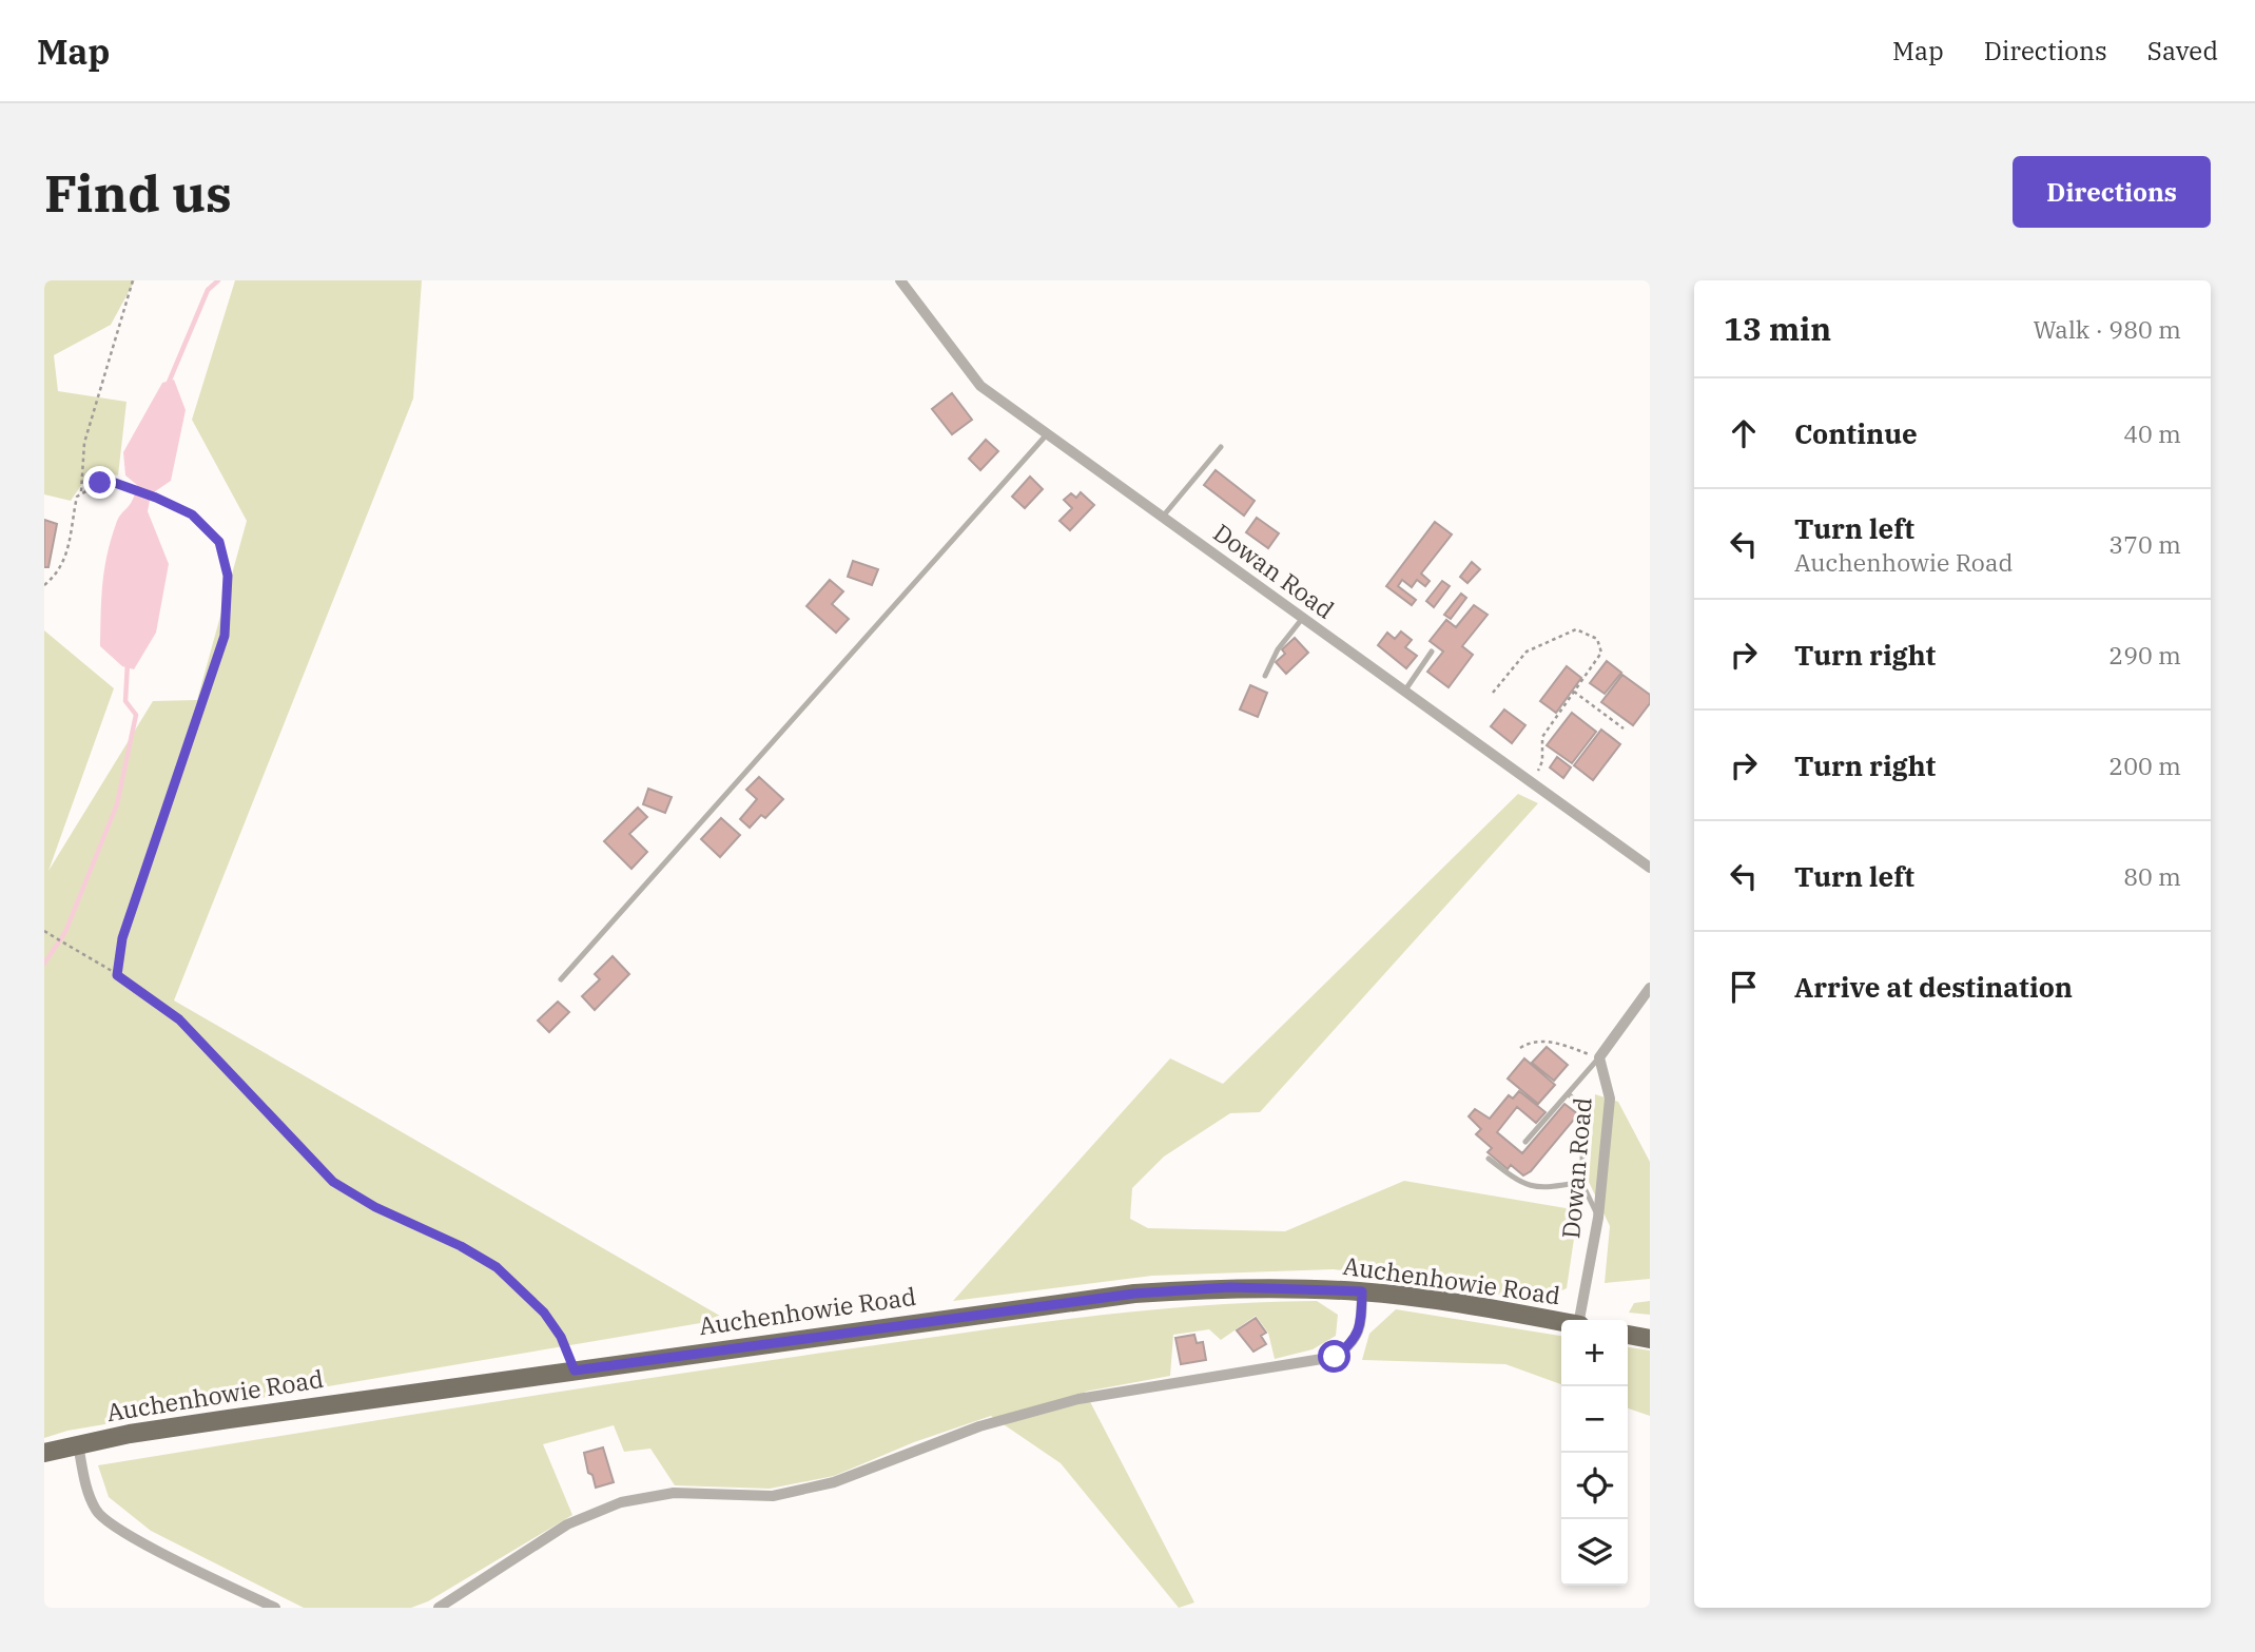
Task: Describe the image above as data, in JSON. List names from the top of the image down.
{
  "streets": {
    "main road": ["Auchenhowie Road"],
    "street": ["Dowan Road"]
  },
  "page": {
    "header": "Map",
    "nav": ["Map", "Directions", "Saved"],
    "buttons": "Directions",
    "title": "Find us",
    "heading": ["13 min", "Walk · 980 m"],
    "list": [
      ["Continue", "40 m"],
      ["Turn left", "Auchenhowie Road", "370 m"],
      ["Turn right", "290 m"],
      ["Turn right", "200 m"],
      ["Turn left", "80 m"],
      "Arrive at destination"
    ],
    "map_buttons": ["+", "−"]
  }
}
